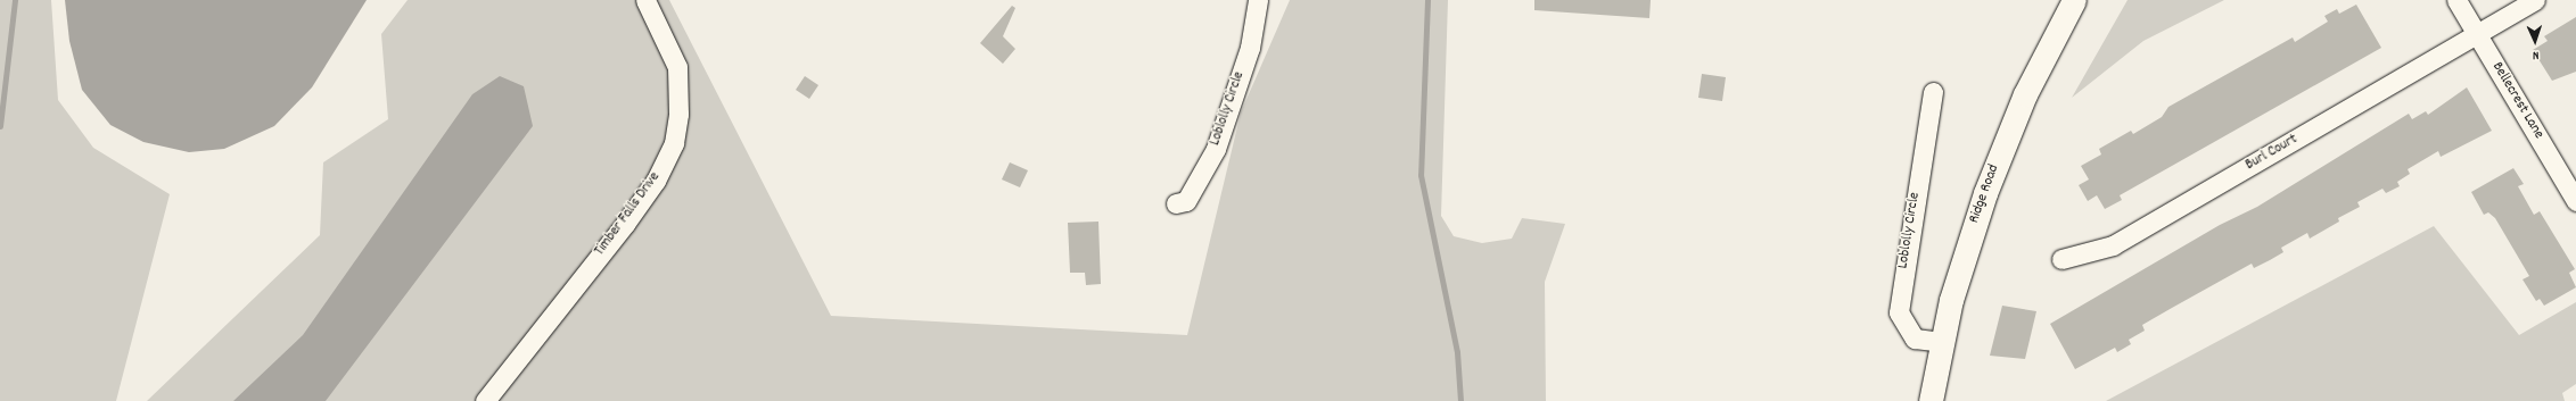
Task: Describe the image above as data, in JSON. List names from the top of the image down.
{
  "streets": {
    "street": [
      "Bellecrest Lane",
      "Loblolly Circle",
      "Burl Court",
      "Ridge Road",
      "Timber Falls Drive"
    ]
  },
  "crossings": [
    ["Bellecrest Lane", "Burl Court"],
    ["Loblolly Circle", "Ridge Road"]
  ],
  "north": "bottom"
}
